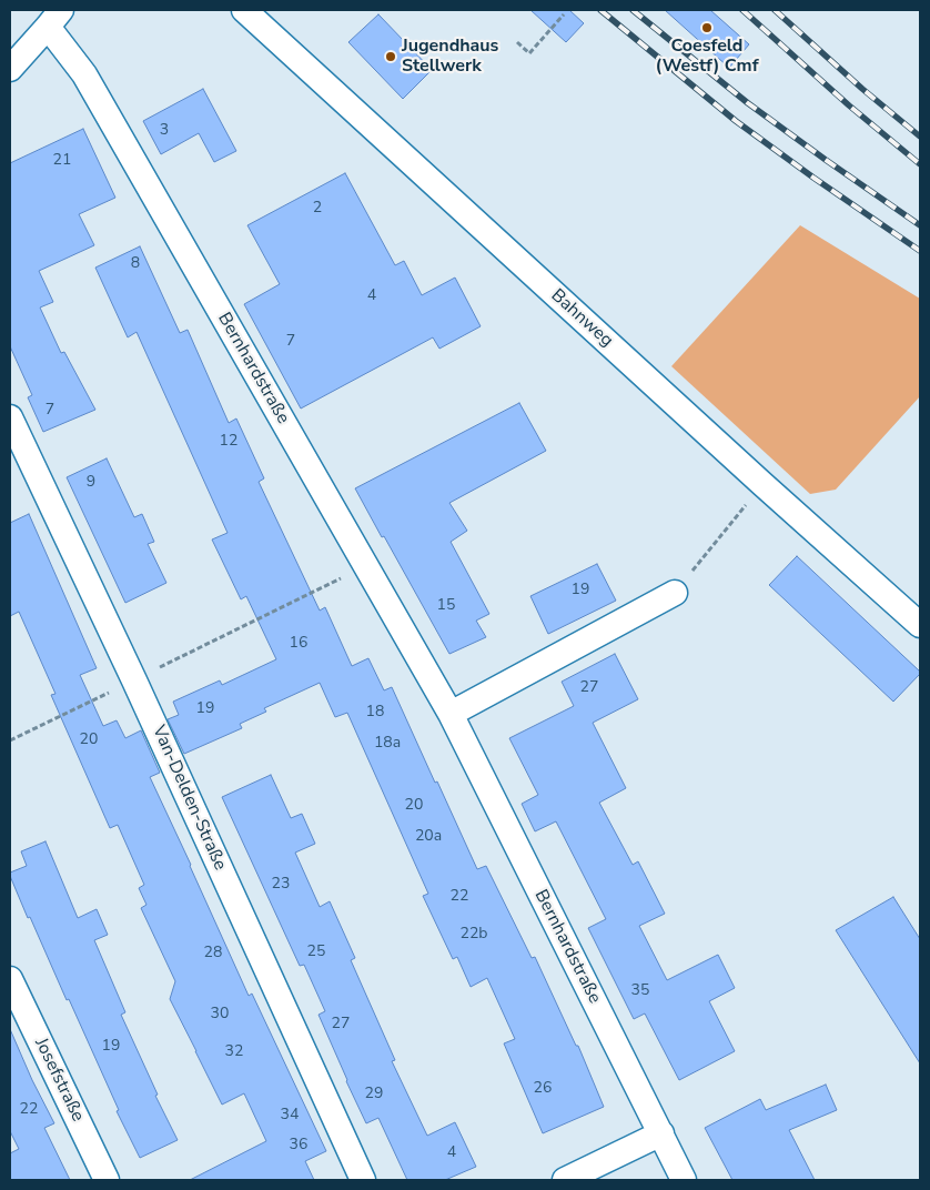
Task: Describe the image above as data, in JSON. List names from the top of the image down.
{
  "streets": {
    "street": [
      "Bahnweg",
      "Bernhardstraße",
      "Van-Delden-Straße",
      "Josefstraße"
    ]
  },
  "places": ["Coesfeld (Westf) Cmf", "Jugendhaus Stellwerk"],
  "house_numbers": [
    "3",
    "21",
    "2",
    "8",
    "4",
    "7",
    "7",
    "12",
    "9",
    "19",
    "15",
    "16",
    "27",
    "19",
    "18",
    "20",
    "18a",
    "20",
    "20a",
    "23",
    "22",
    "22b",
    "25",
    "28",
    "35",
    "30",
    "27",
    "19",
    "32",
    "26",
    "29",
    "22",
    "34",
    "36",
    "4"
  ]
}
